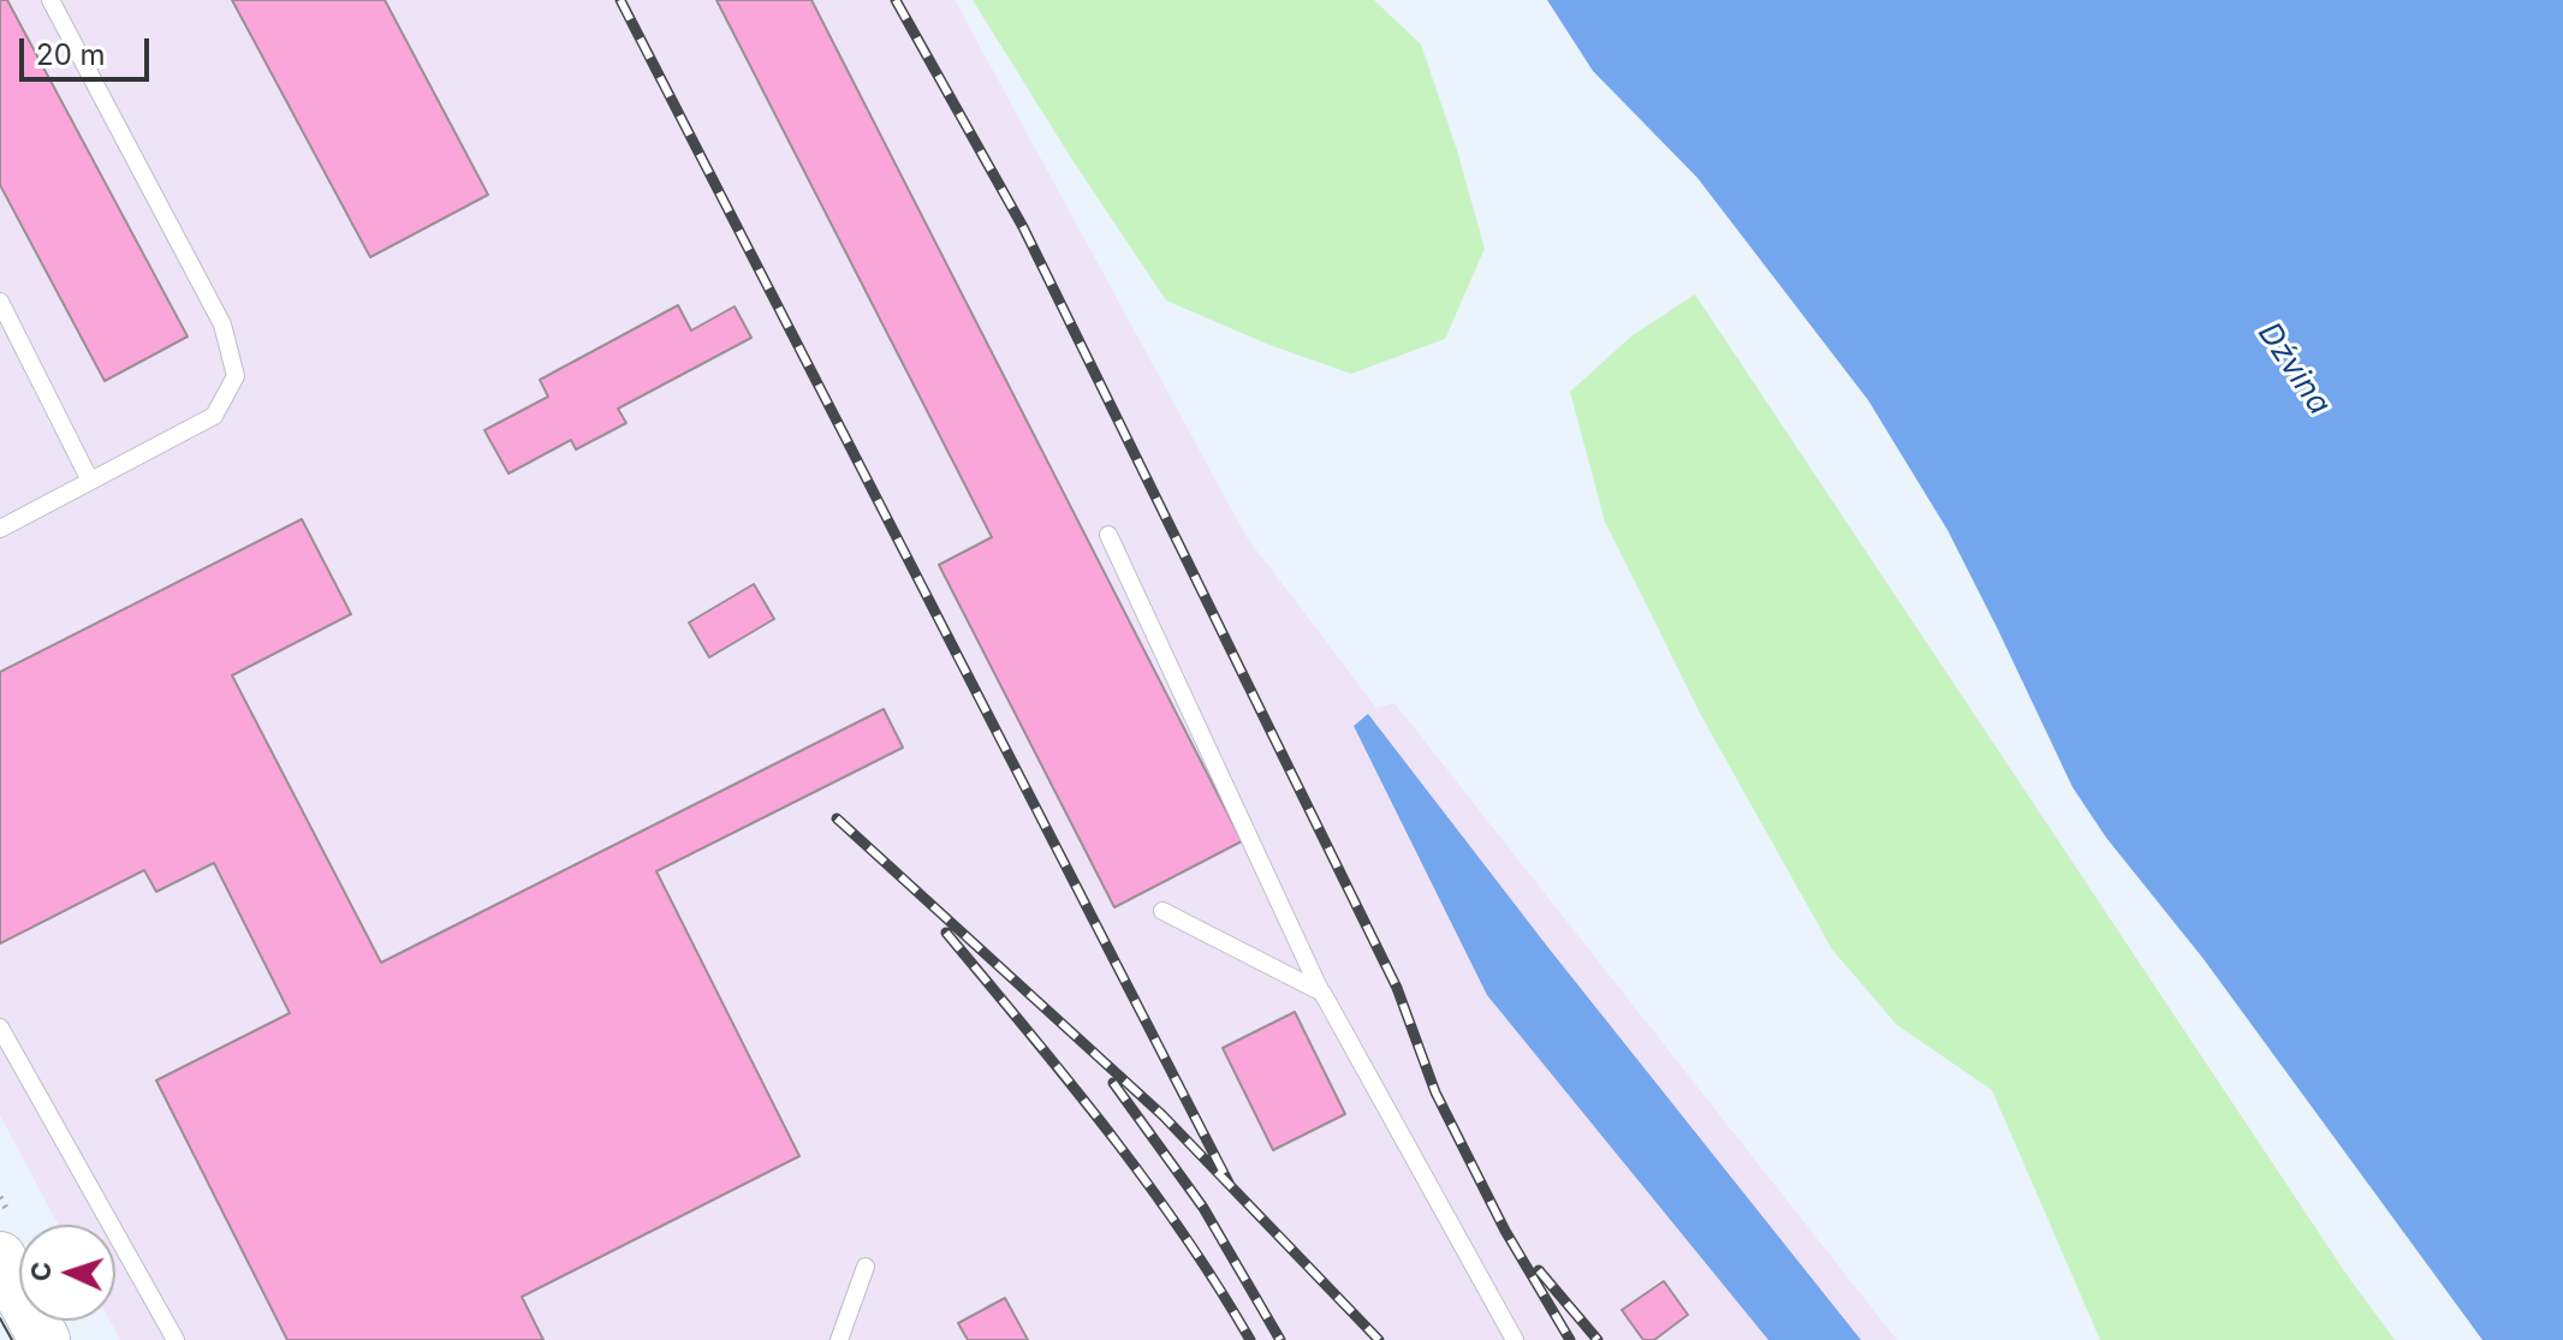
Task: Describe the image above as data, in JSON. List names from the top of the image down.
{
  "water": ["Dźvina"],
  "scale_bar": "20 m",
  "north": "left"
}
